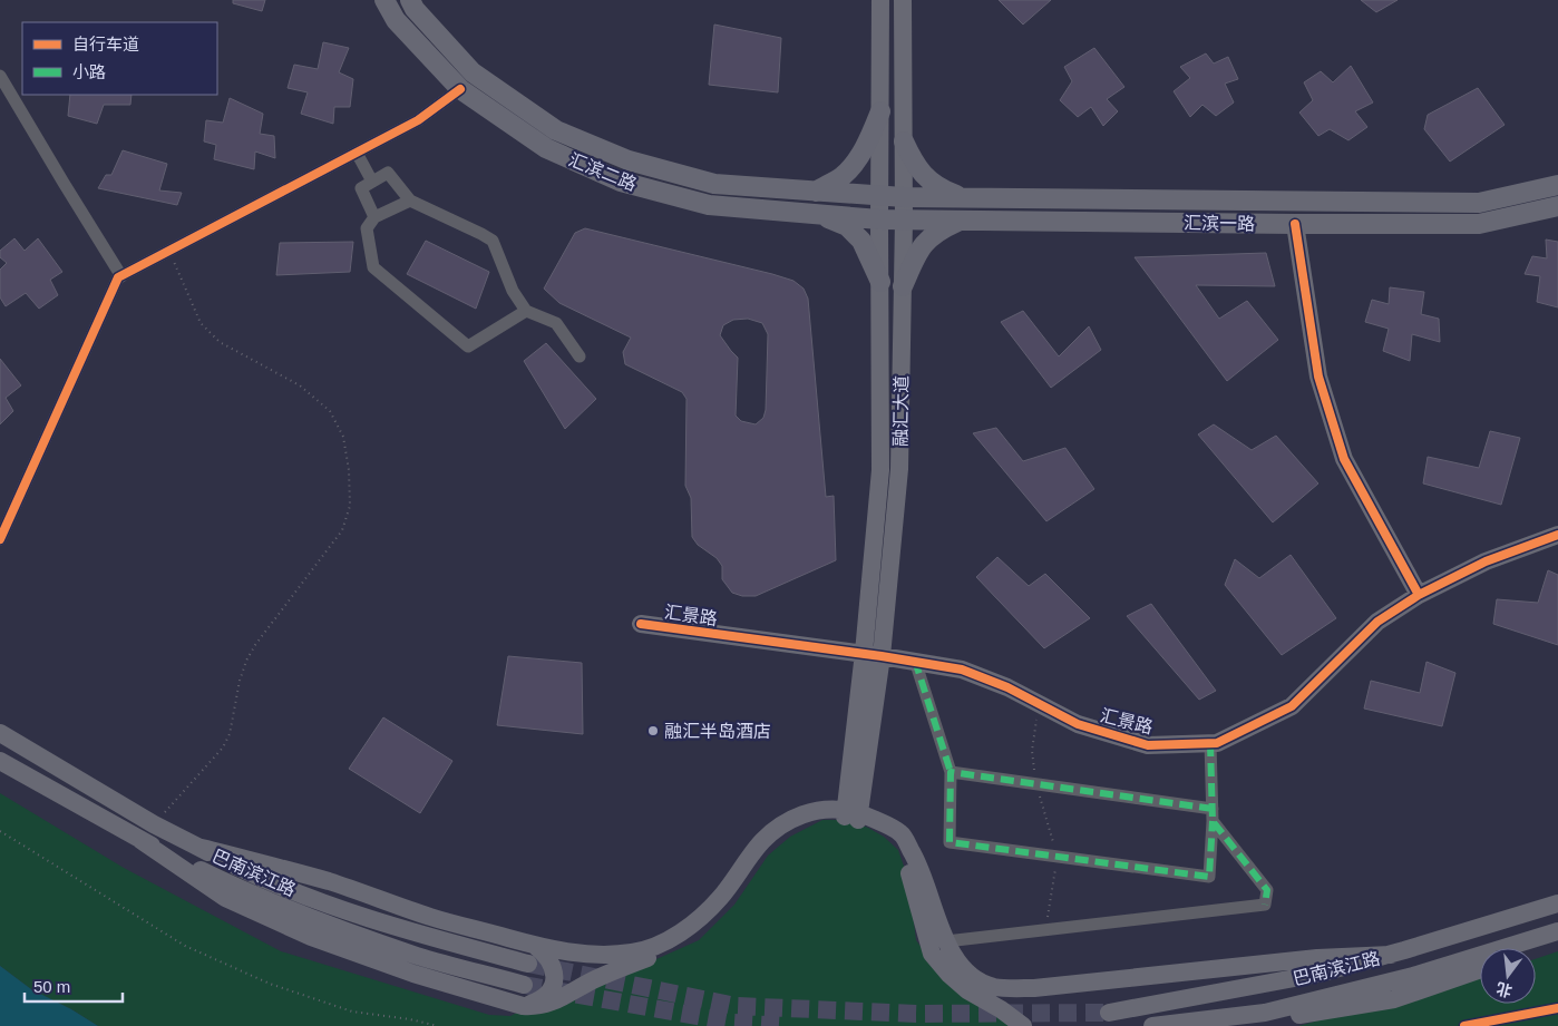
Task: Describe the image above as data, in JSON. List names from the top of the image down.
{
  "streets": {
    "main road": [
      "汇滨二路",
      "汇滨一路",
      "融汇大道",
      "汇景路",
      "巴南滨江路"
    ]
  },
  "crossings": [
    ["汇滨二路", "汇滨一路"],
    ["汇滨二路", "融汇大道"],
    ["汇滨一路", "融汇大道"],
    ["融汇大道", "汇景路"]
  ],
  "places": ["融汇半岛酒店"],
  "legend": ["自行车道", "小路"],
  "scale_bar": "50 m",
  "north": "bottom"
}
